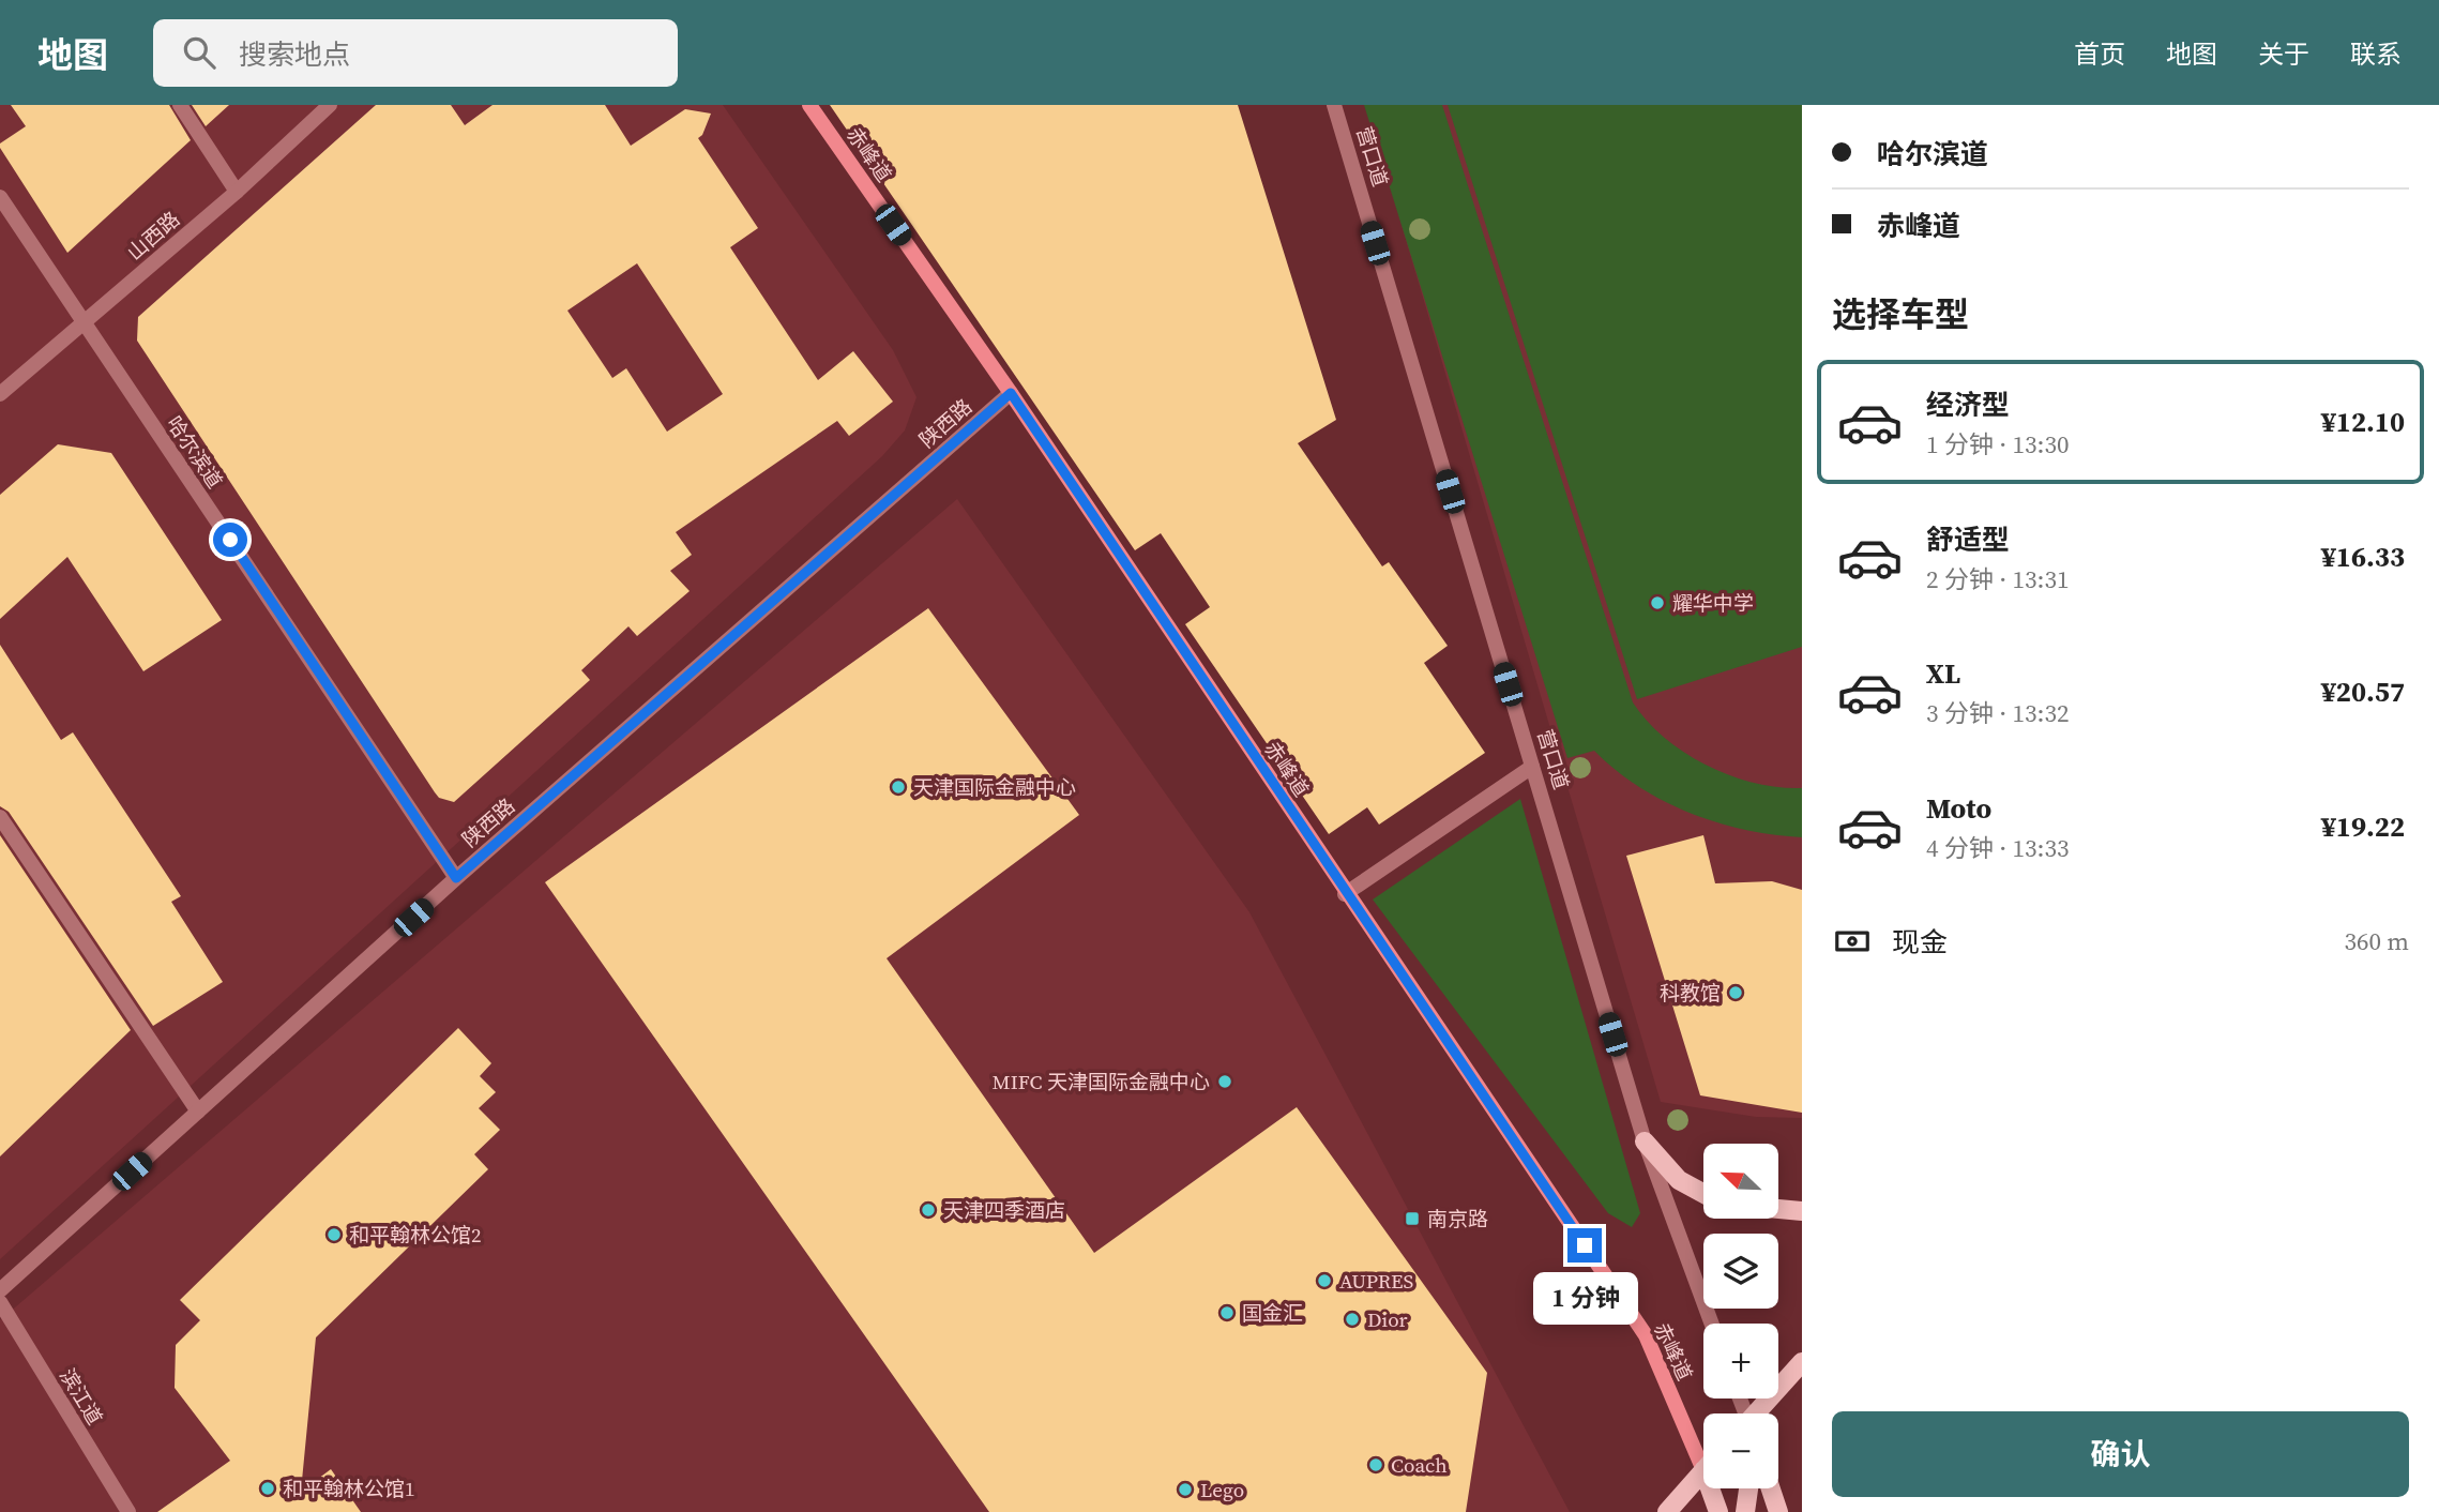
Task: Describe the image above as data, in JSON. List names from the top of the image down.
{
  "streets": {
    "main road": ["赤峰道"],
    "street": [
      "营口道",
      "山西路",
      "陕西路",
      "哈尔滨道",
      "滨江道"
    ]
  },
  "crossings": [
    ["赤峰道", "陕西路"],
    ["山西路", "哈尔滨道"],
    ["陕西路", "哈尔滨道"]
  ],
  "places": {
    "other": [
      "耀华中学",
      "天津国际金融中心",
      "科教馆",
      "MIFC 天津国际金融中心",
      "天津四季酒店",
      "和平翰林公馆2",
      "AUPRES",
      "国金汇",
      "Dior",
      "Coach",
      "和平翰林公馆1",
      "Lego"
    ],
    "transit": ["南京路"]
  },
  "north": "top left",
  "page": {
    "header": "地图",
    "search": "搜索地点",
    "nav": [
      "首页",
      "地图",
      "关于",
      "联系"
    ],
    "banner": ["哈尔滨道", "赤峰道"],
    "heading": "选择车型",
    "list": [
      {
        "name": "经济型",
        "note": "1 分钟 · 13:30",
        "value": "¥12.10"
      },
      {
        "name": "舒适型",
        "note": "2 分钟 · 13:31",
        "value": "¥16.33"
      },
      {
        "name": "XL",
        "note": "3 分钟 · 13:32",
        "value": "¥20.57"
      },
      {
        "name": "Moto",
        "note": "4 分钟 · 13:33",
        "value": "¥19.22"
      }
    ],
    "pay": ["现金", "360 m"],
    "map_buttons": ["+", "−"],
    "bubble": "1 分钟",
    "buttons": "确认"
  }
}
